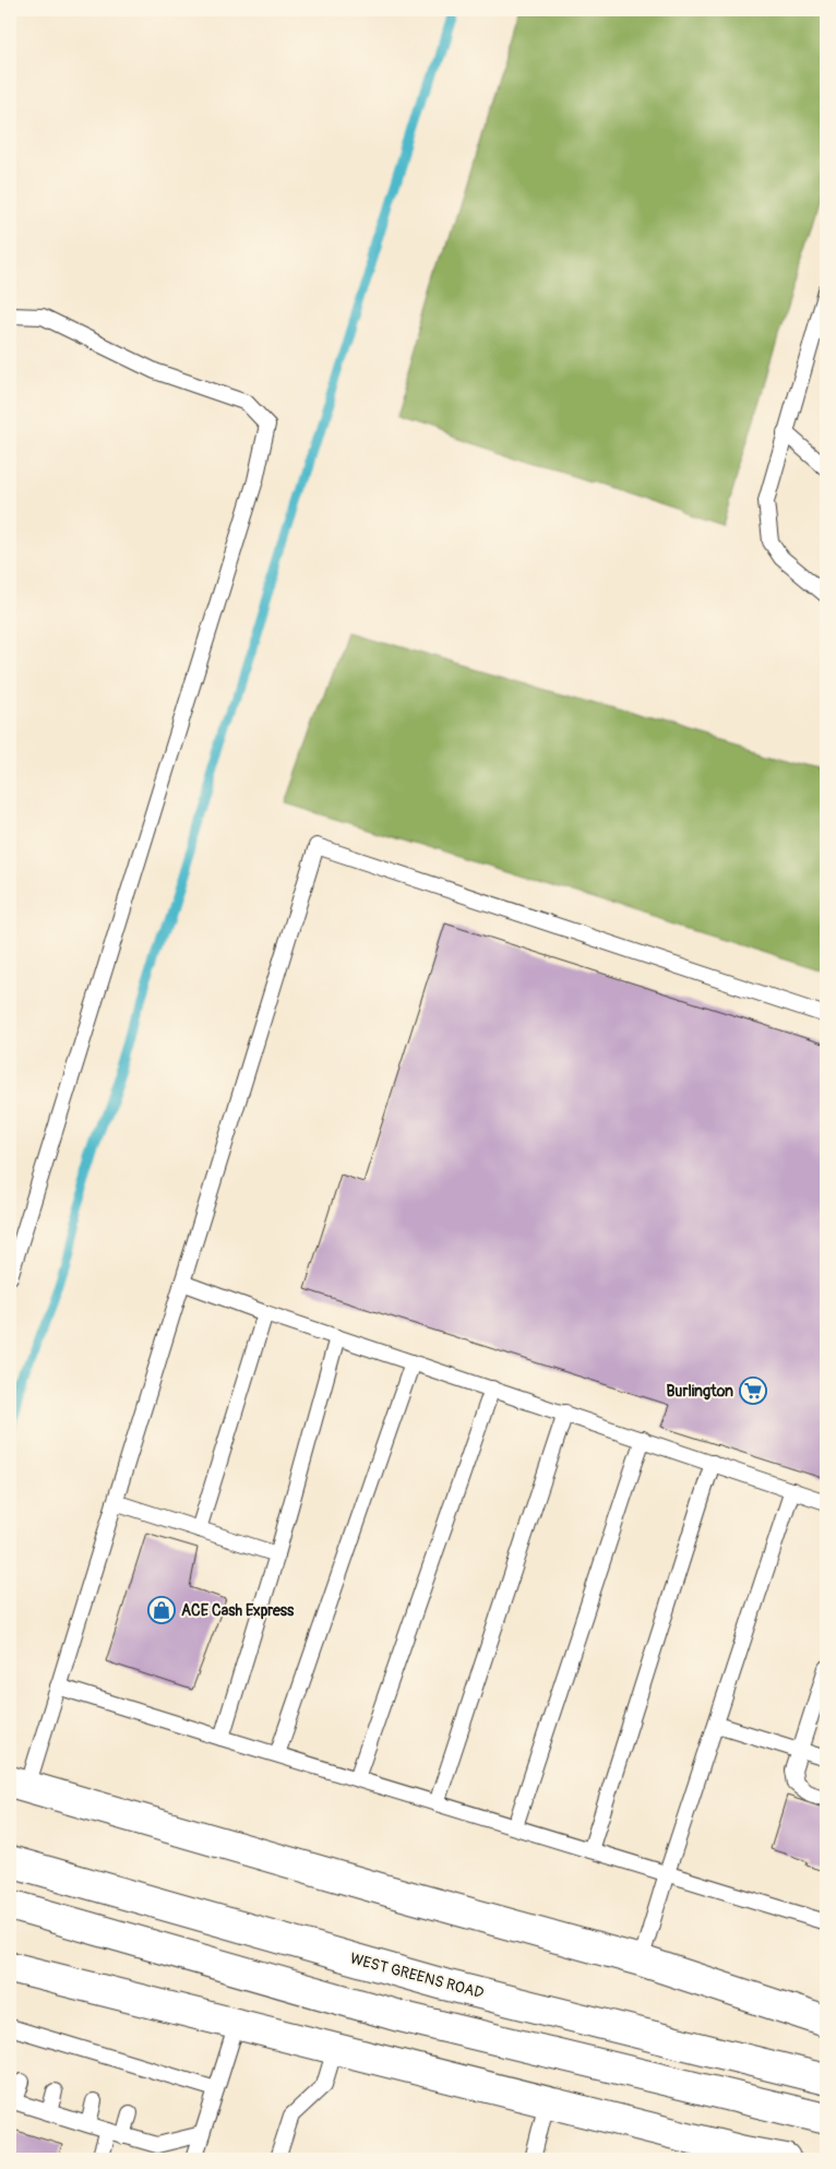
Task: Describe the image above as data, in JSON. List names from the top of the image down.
{
  "streets": {
    "main road": ["WEST GREENS ROAD"]
  },
  "places": {
    "supermarket": ["Burlington"],
    "shop": ["ACE Cash Express"]
  }
}
